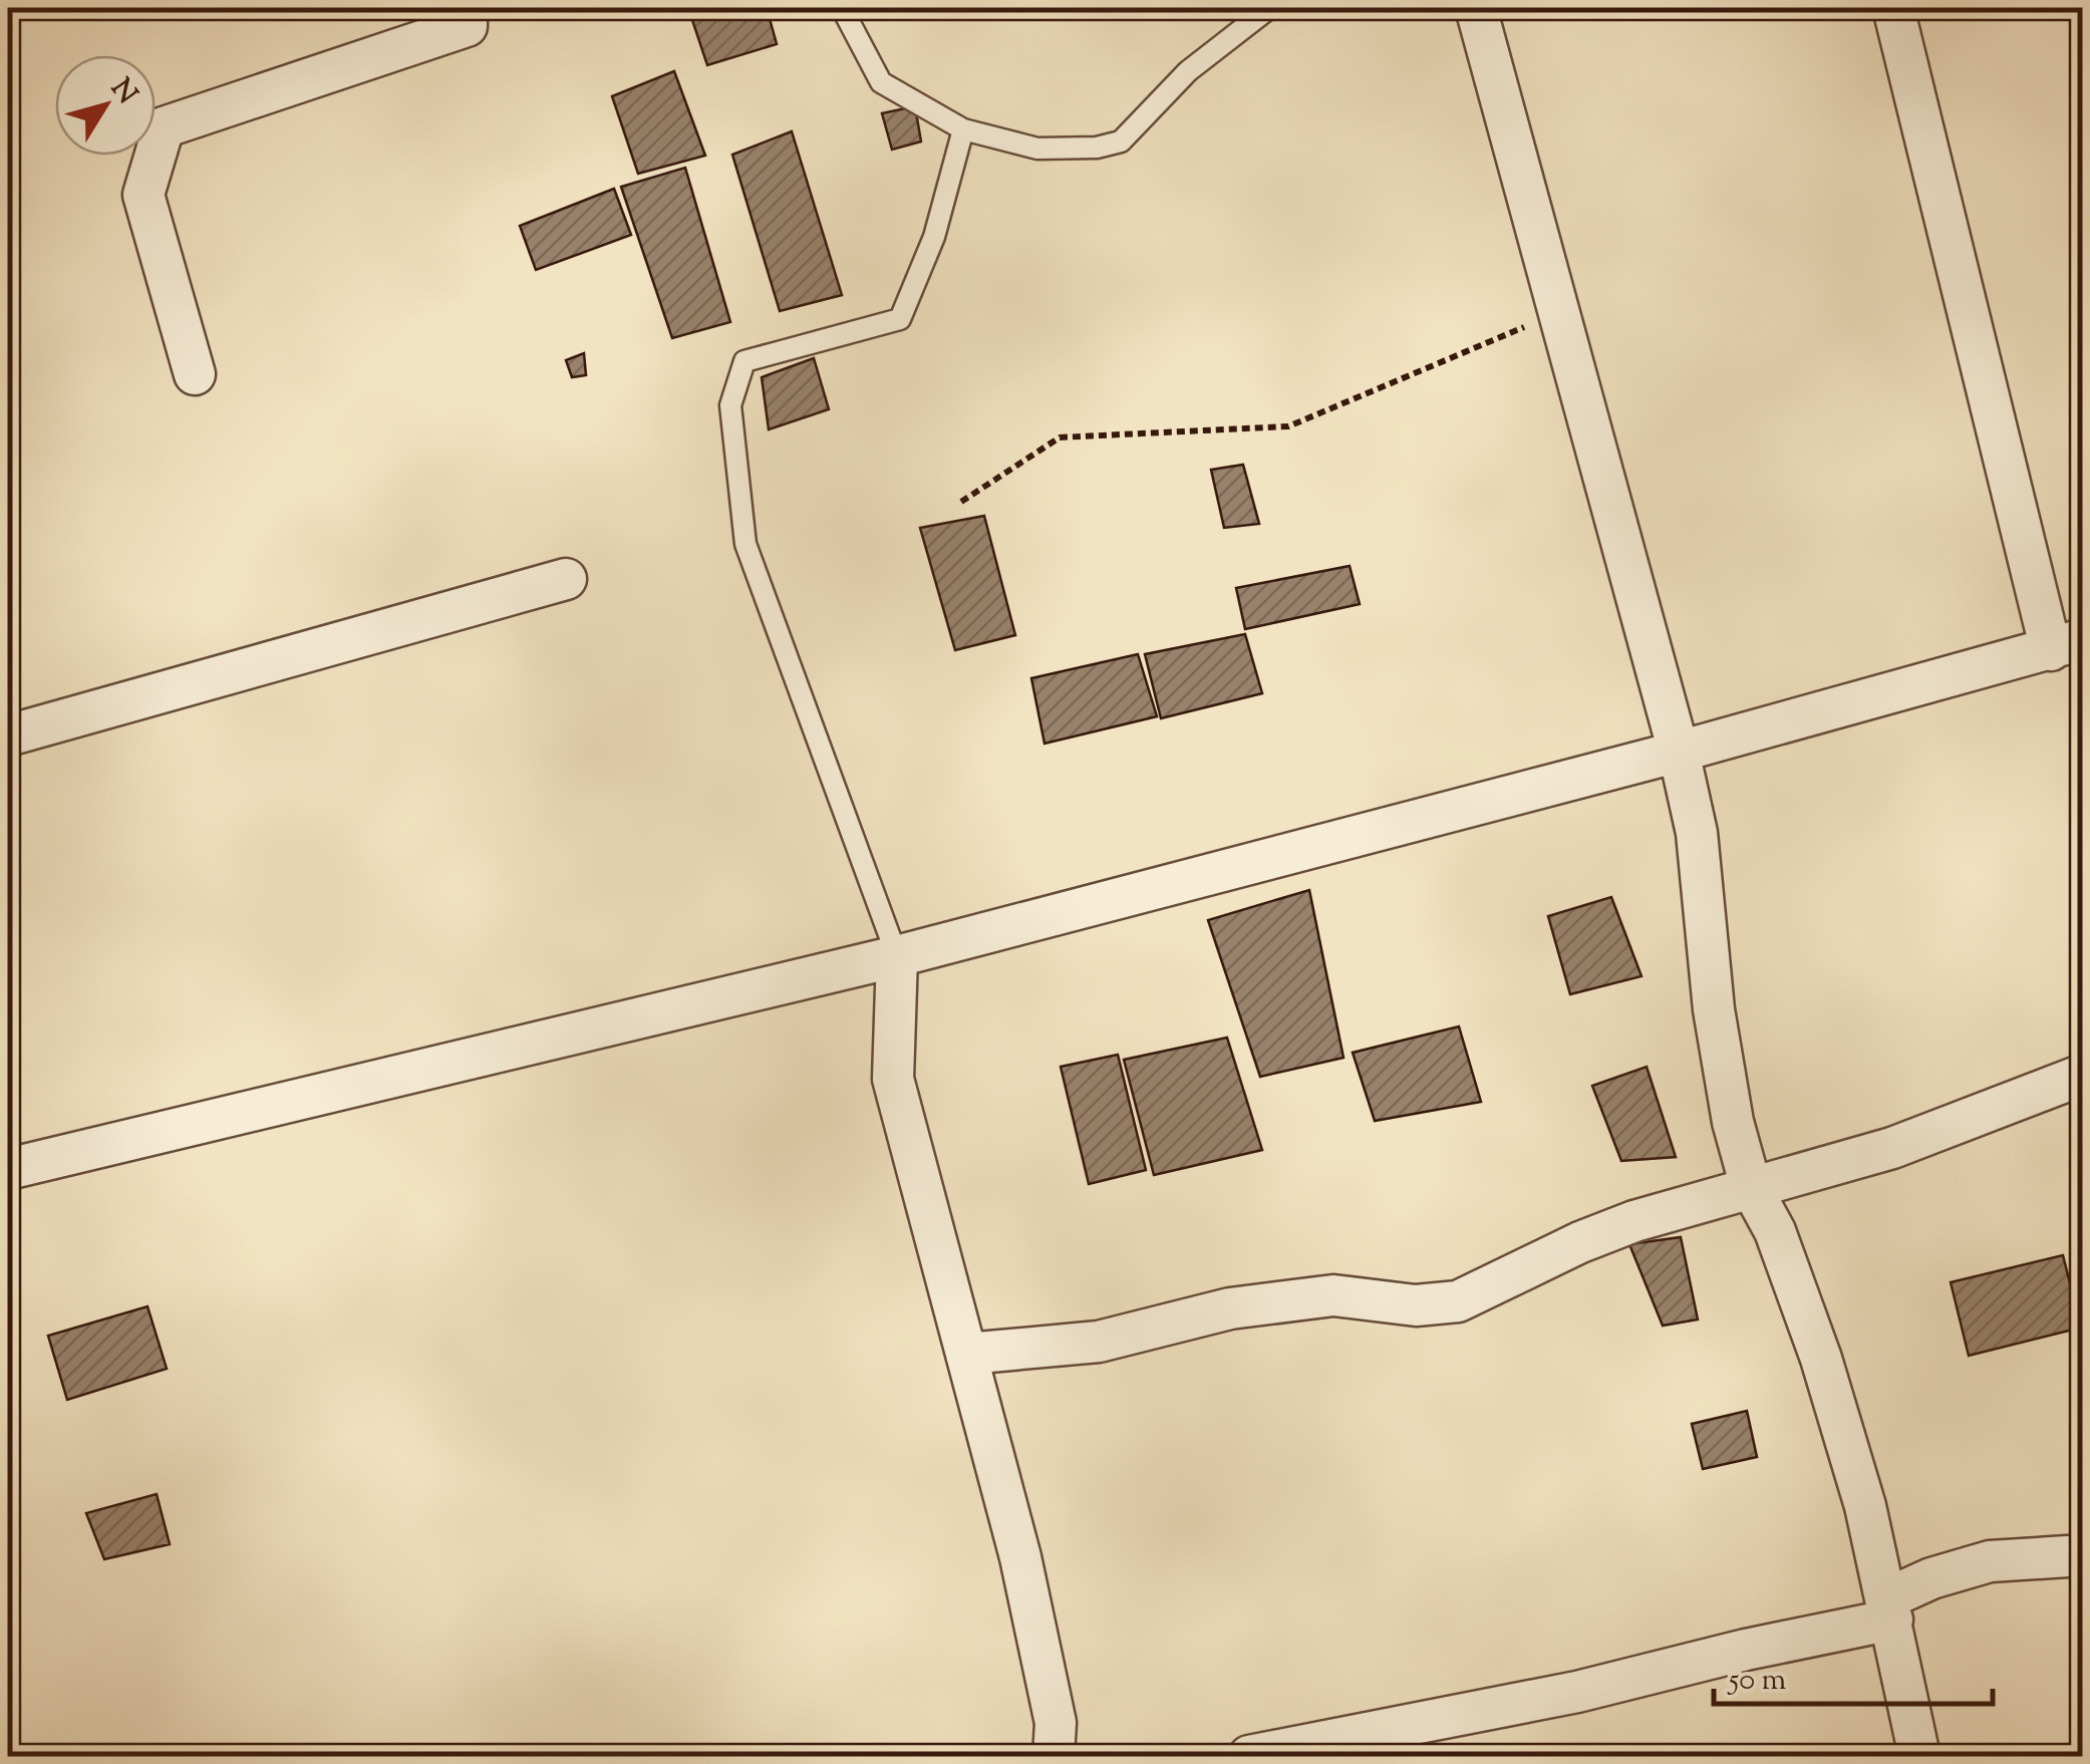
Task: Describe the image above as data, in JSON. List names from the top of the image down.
{
  "scale_bar": "50 m",
  "north": "top right"
}
